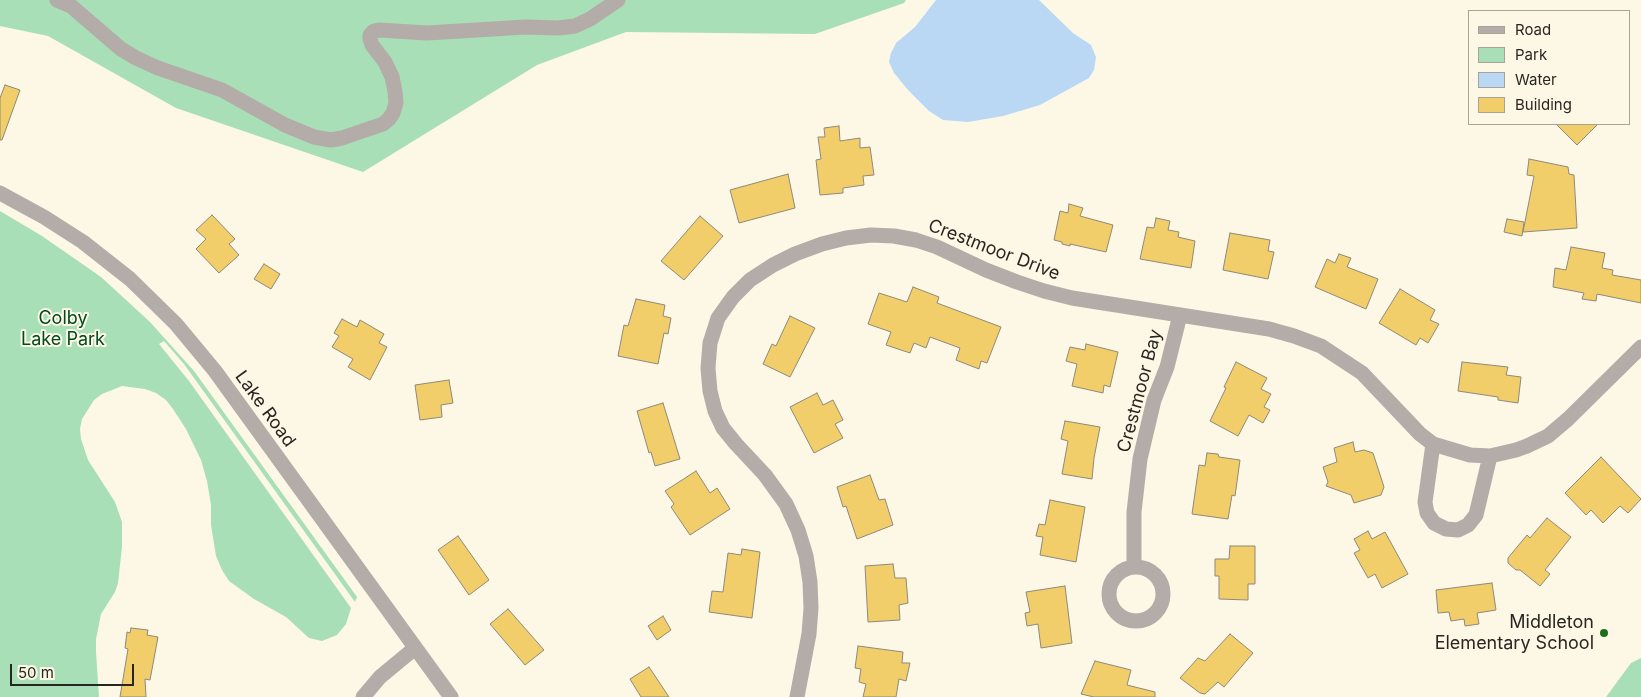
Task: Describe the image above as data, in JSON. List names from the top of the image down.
{
  "streets": {
    "street": ["Crestmoor Drive", "Crestmoor Bay", "Lake Road"]
  },
  "crossings": [
    ["Crestmoor Drive", "Crestmoor Bay"]
  ],
  "parks": ["Colby Lake Park"],
  "places": ["Middleton Elementary School"],
  "legend": [
    "Road",
    "Park",
    "Water",
    "Building"
  ],
  "scale_bar": "50 m"
}
